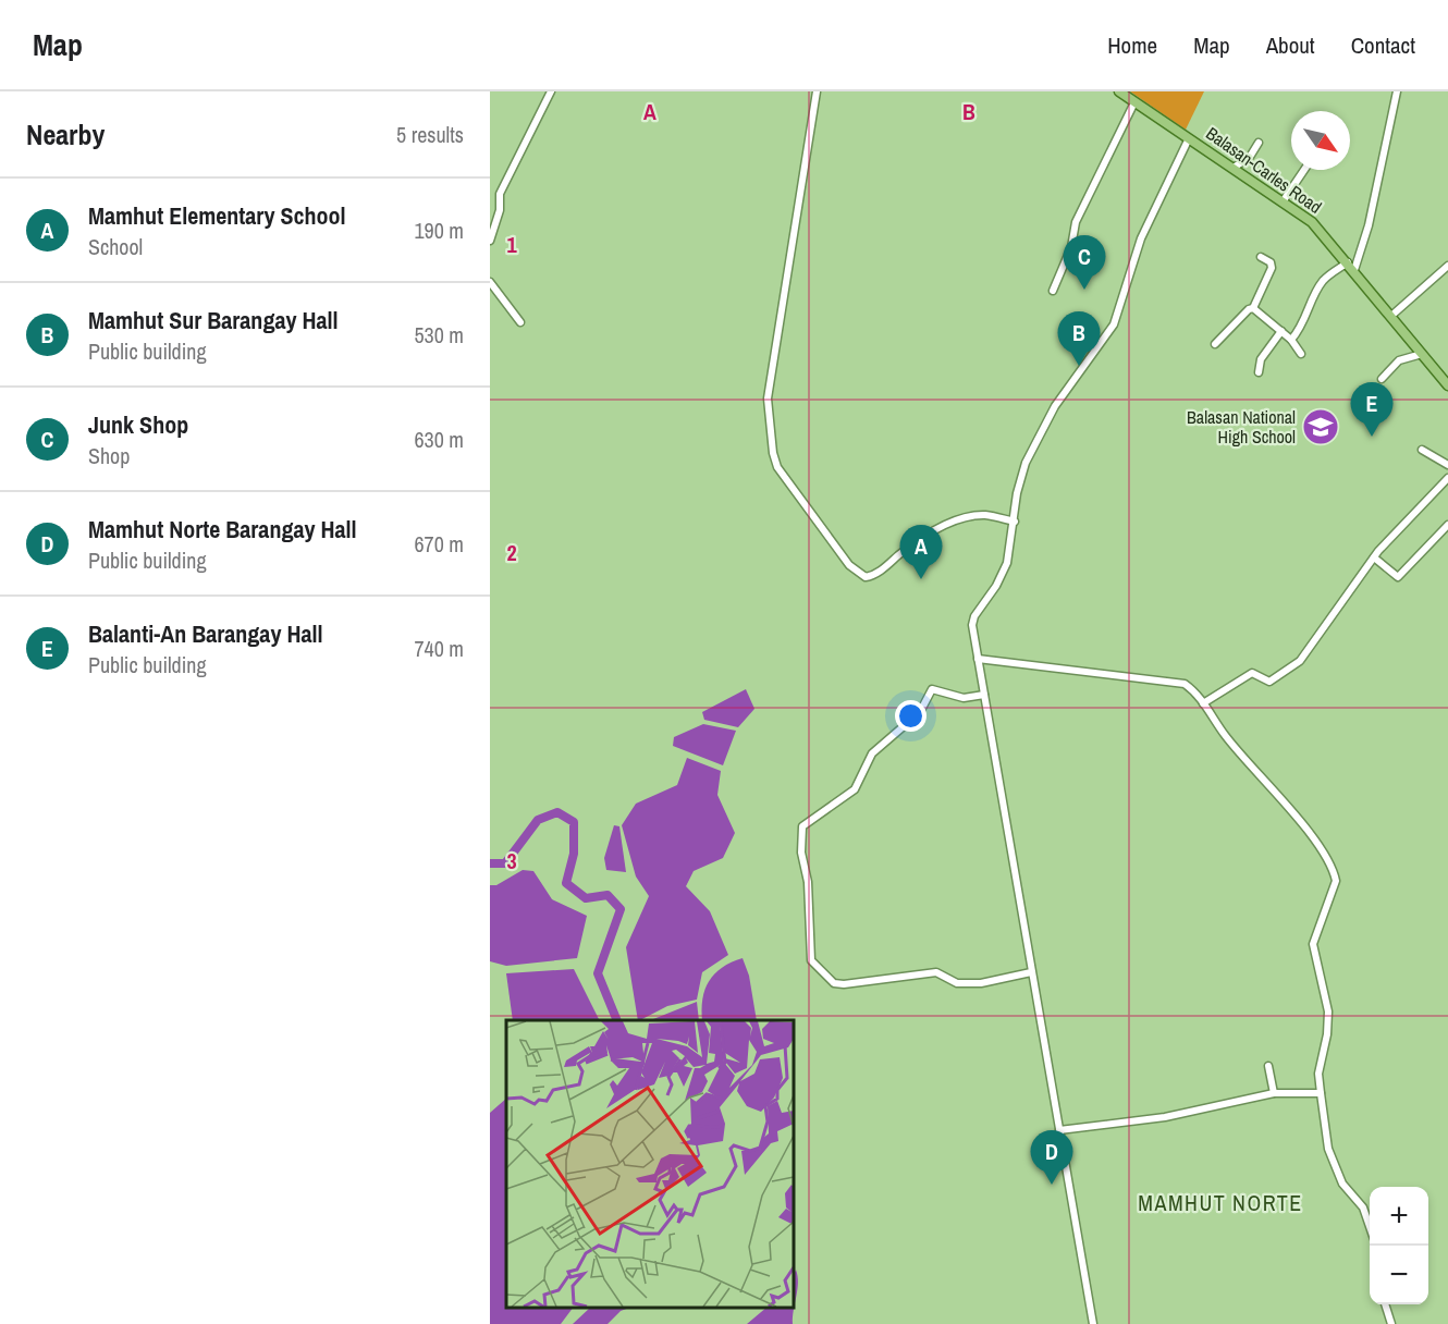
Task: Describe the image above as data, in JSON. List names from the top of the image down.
{
  "streets": {
    "main road": ["Balasan-Carles Road"]
  },
  "districts": ["MAMHUT NORTE"],
  "places": {
    "school or university": ["Balasan National High School"]
  },
  "north": "bottom right",
  "page": {
    "header": "Map",
    "nav": [
      "Home",
      "Map",
      "About",
      "Contact"
    ],
    "heading": ["Nearby", "5 results"],
    "list": [
      {
        "mark": "A",
        "name": "Mamhut Elementary School",
        "note": "School",
        "value": "190 m"
      },
      {
        "mark": "B",
        "name": "Mamhut Sur Barangay Hall",
        "note": "Public building",
        "value": "530 m"
      },
      {
        "mark": "C",
        "name": "Junk Shop",
        "note": "Shop",
        "value": "630 m"
      },
      {
        "mark": "D",
        "name": "Mamhut Norte Barangay Hall",
        "note": "Public building",
        "value": "670 m"
      },
      {
        "mark": "E",
        "name": "Balanti-An Barangay Hall",
        "note": "Public building",
        "value": "740 m"
      }
    ],
    "pins": [
      "C",
      "B",
      "E",
      "A",
      "D"
    ],
    "map_buttons": ["+", "−"]
  },
  "grid": {
    "columns": ["A", "B"],
    "rows": ["1", "2", "3"]
  }
}
